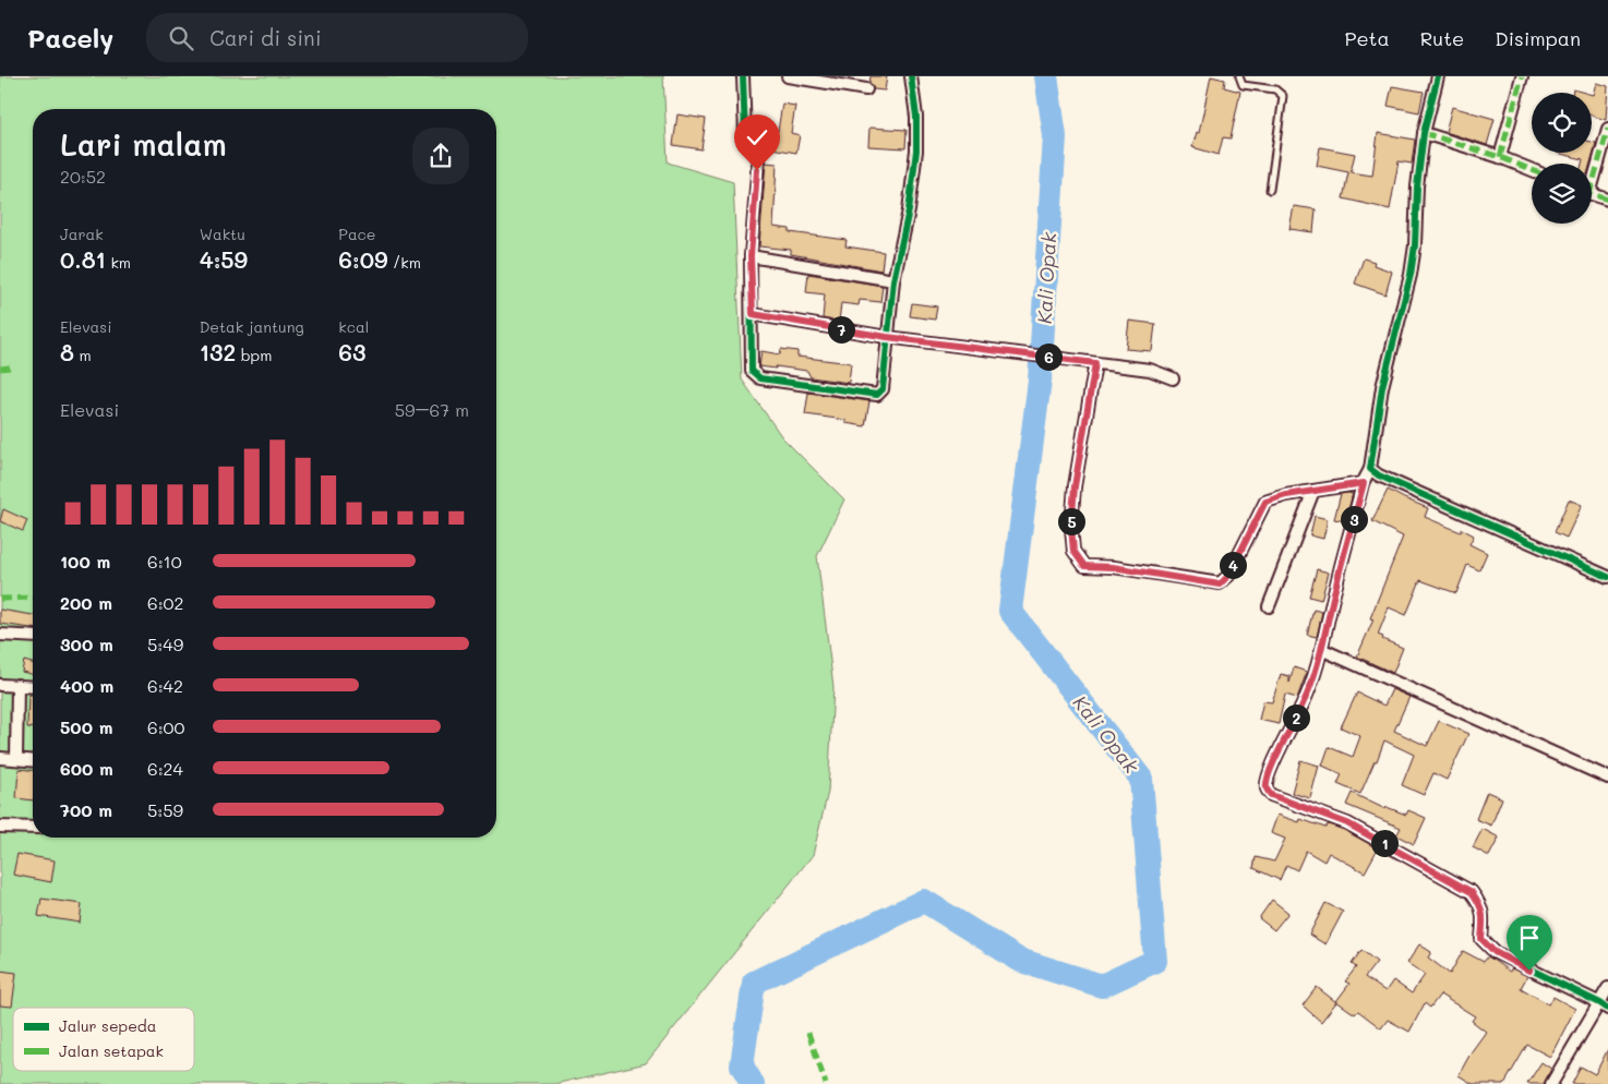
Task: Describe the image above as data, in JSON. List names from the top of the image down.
{
  "water": ["Kali Opak"],
  "legend": ["Jalur sepeda", "Jalan setapak"],
  "page": {
    "header": "Pacely",
    "search": "Cari di sini",
    "nav": ["Peta", "Rute", "Disimpan"],
    "heading": ["Lari malam", "20:52"],
    "stats": [
      ["Jarak", "0.81 km"],
      ["Waktu", "4:59"],
      ["Pace", "6:09 /km"],
      ["Elevasi", "8 m"],
      ["Detak jantung", "132 bpm"],
      ["kcal", "63"]
    ],
    "pins": [
      "7",
      "6",
      "3",
      "5",
      "4",
      "2",
      "1"
    ],
    "chart": ["Elevasi", "59–67 m"],
    "list": [
      {
        "name": "100 m",
        "note": "6:10"
      },
      {
        "name": "200 m",
        "note": "6:02"
      },
      {
        "name": "300 m",
        "note": "5:49"
      },
      {
        "name": "400 m",
        "note": "6:42"
      },
      {
        "name": "500 m",
        "note": "6:00"
      },
      {
        "name": "600 m",
        "note": "6:24"
      },
      {
        "name": "700 m",
        "note": "5:59"
      }
    ]
  }
}
